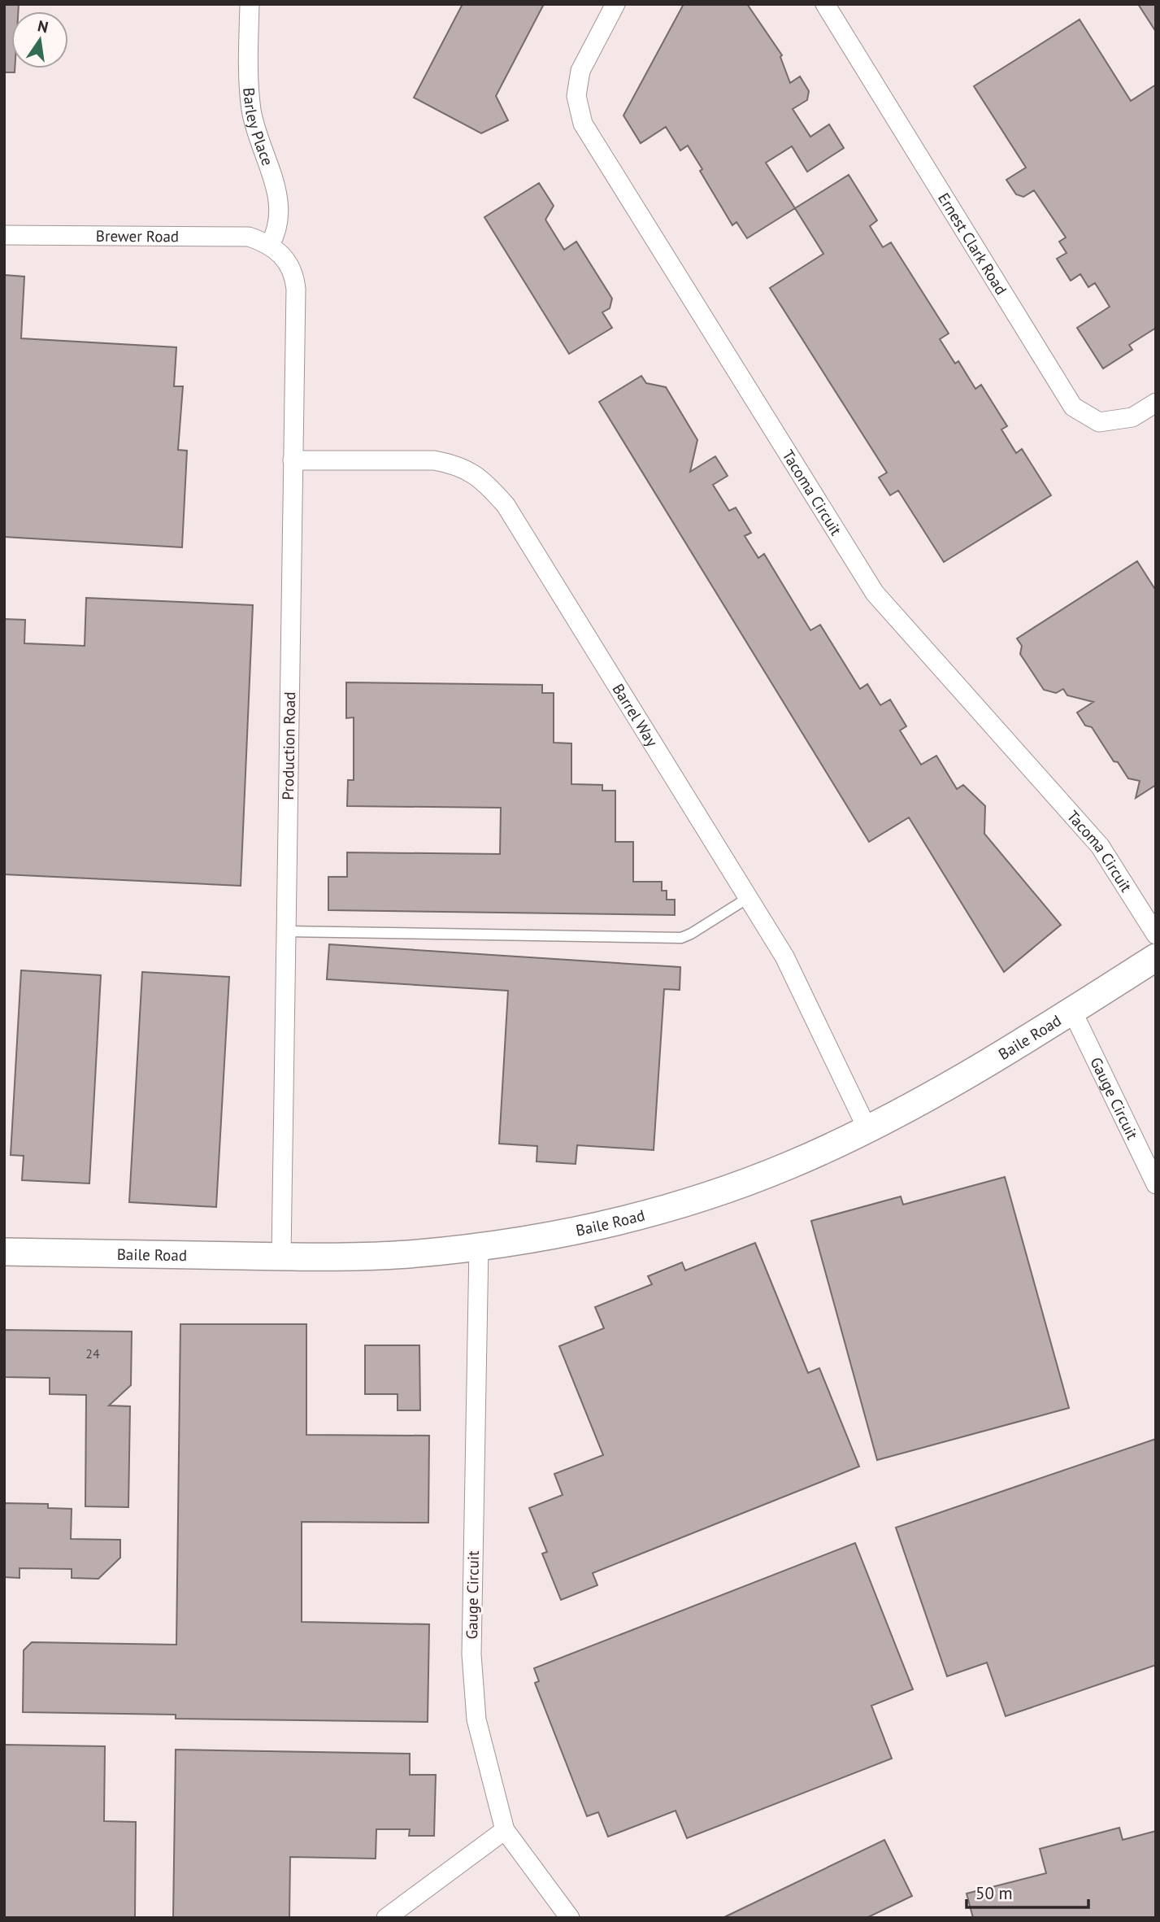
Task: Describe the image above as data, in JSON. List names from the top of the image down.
{
  "streets": {
    "street": [
      "Barley Place",
      "Brewer Road",
      "Ernest Clark Road",
      "Tacoma Circuit",
      "Barrel Way",
      "Production Road",
      "Baile Road",
      "Gauge Circuit"
    ]
  },
  "crossings": [
    ["Barley Place", "Brewer Road"],
    ["Barley Place", "Production Road"],
    ["Brewer Road", "Production Road"],
    ["Barrel Way", "Production Road"],
    ["Barrel Way", "Baile Road"],
    ["Production Road", "Baile Road"],
    ["Baile Road", "Gauge Circuit"]
  ],
  "house_numbers": ["24"],
  "scale_bar": "50 m",
  "north": "top"
}
